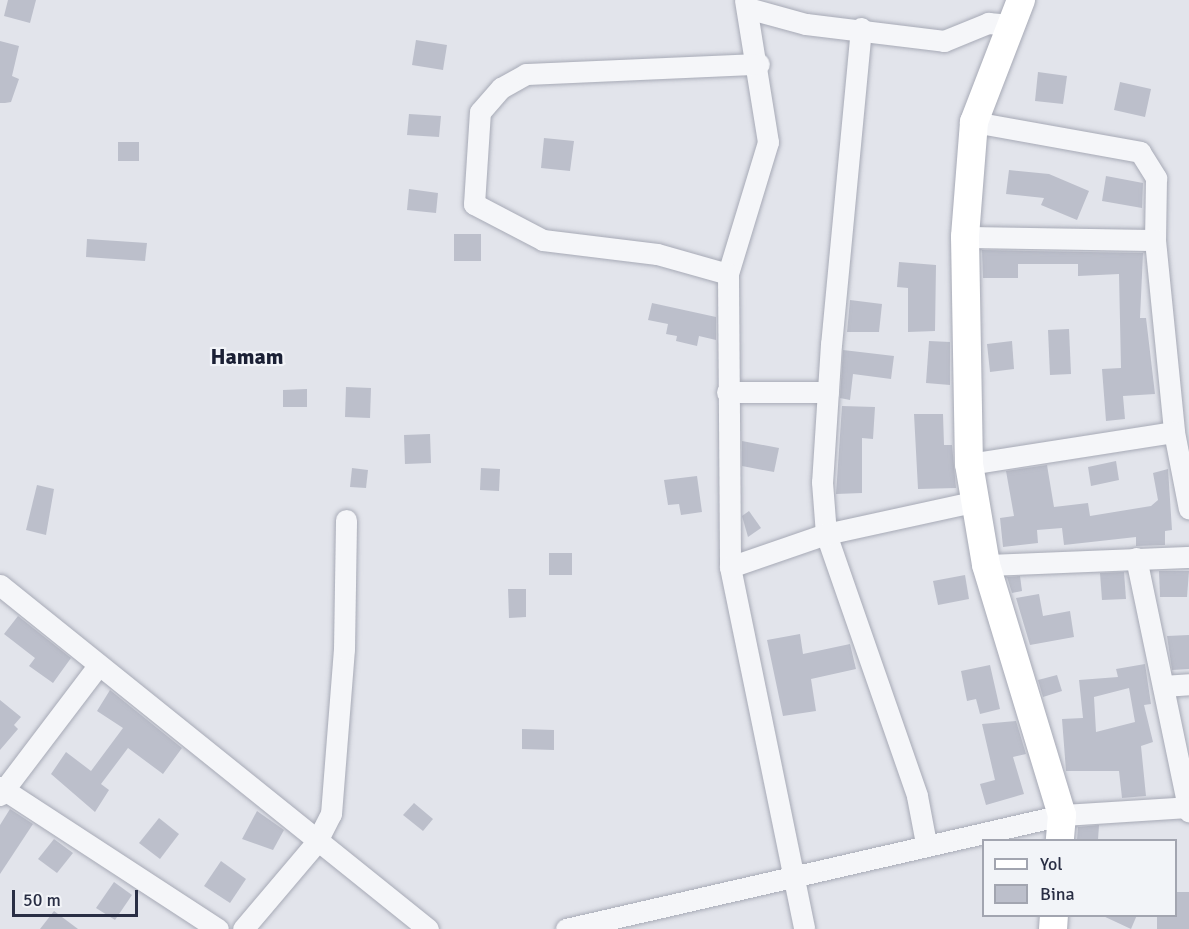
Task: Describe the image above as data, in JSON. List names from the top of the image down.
{
  "districts": ["Hamam"],
  "legend": ["Yol", "Bina"],
  "scale_bar": "50 m"
}
